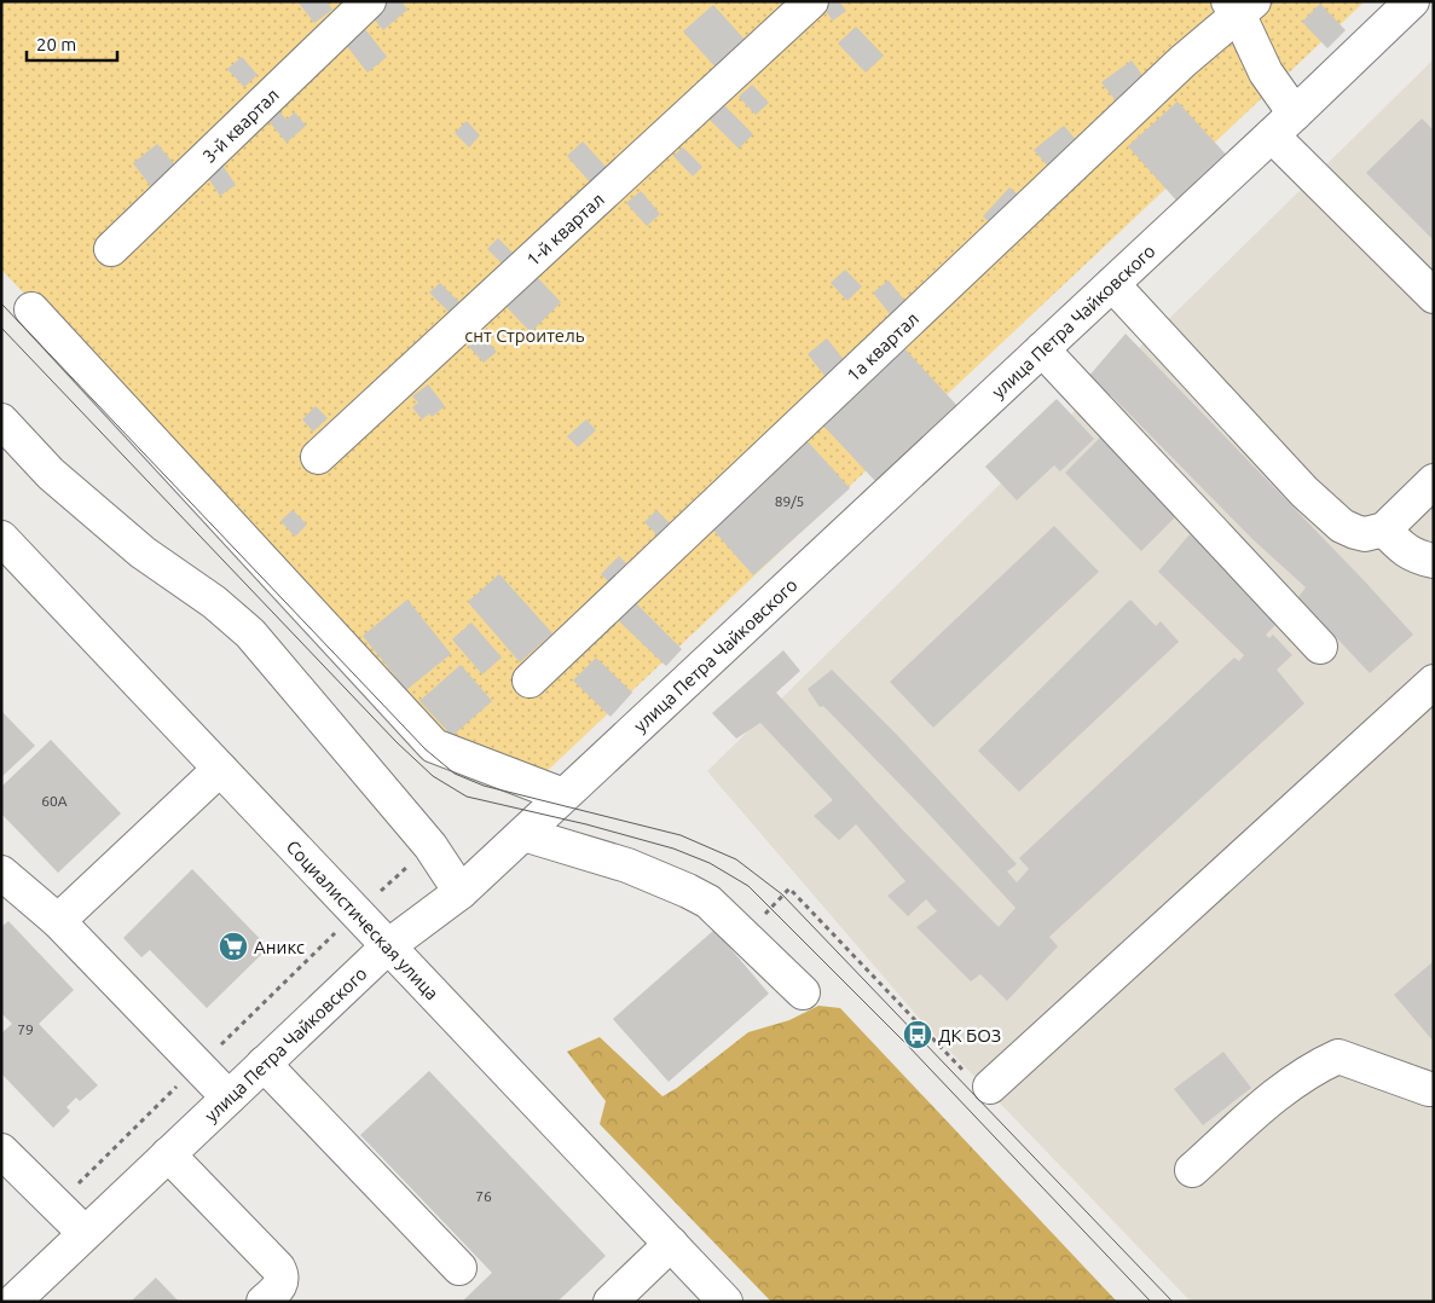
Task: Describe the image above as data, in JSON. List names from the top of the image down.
{
  "streets": {
    "street": [
      "3-й квартал",
      "1-й квартал",
      "улица Петра Чайковского",
      "1а квартал",
      "Социалистическая улица"
    ]
  },
  "crossings": [
    ["улица Петра Чайковского", "Социалистическая улица"]
  ],
  "parks": ["снт Строитель"],
  "places": {
    "supermarket": ["Аникс"],
    "bus stop": ["ДК БОЗ"]
  },
  "house_numbers": [
    "89/5",
    "60А",
    "79",
    "76"
  ],
  "scale_bar": "20 m"
}
